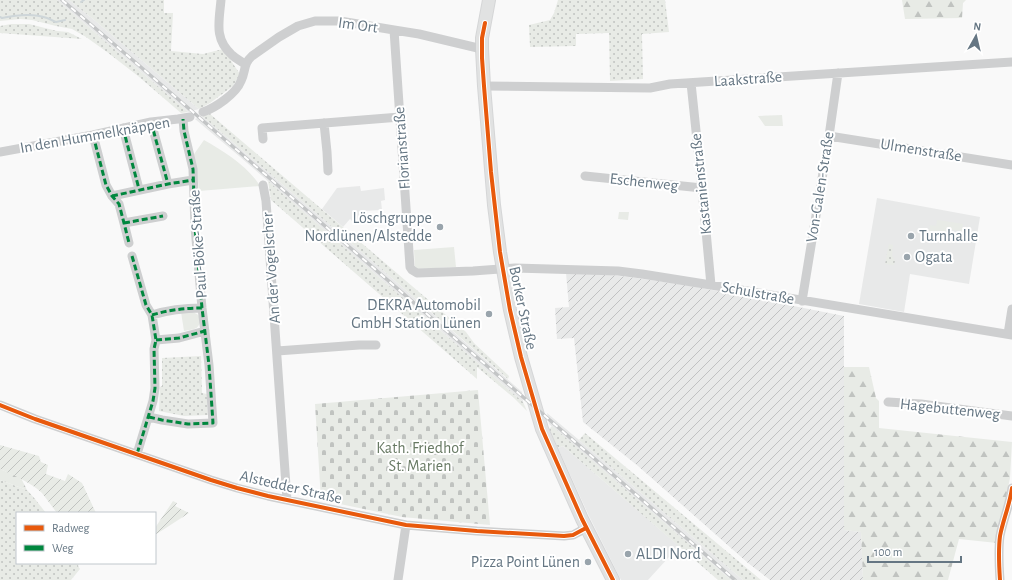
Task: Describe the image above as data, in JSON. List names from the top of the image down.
{
  "streets": {
    "main road": ["Borker Straße"],
    "street": [
      "Im Ort",
      "Laakstraße",
      "In den Hummelknäppen",
      "Florianstraße",
      "Ulmenstraße",
      "Eschenweg",
      "Kastanienstraße",
      "Von-Galen-Straße",
      "Paul-Böke-Straße",
      "An der Vogelscher",
      "Schulstraße",
      "Hagebuttenweg",
      "Alstedder Straße"
    ]
  },
  "crossings": [
    ["Im Ort", "Florianstraße"],
    ["Im Ort", "Borker Straße"],
    ["Laakstraße", "Kastanienstraße"],
    ["Laakstraße", "Von-Galen-Straße"],
    ["Laakstraße", "Borker Straße"],
    ["In den Hummelknäppen", "Paul-Böke-Straße"],
    ["Florianstraße", "Schulstraße"],
    ["Florianstraße", "Borker Straße"],
    ["Ulmenstraße", "Von-Galen-Straße"],
    ["Eschenweg", "Kastanienstraße"],
    ["Kastanienstraße", "Schulstraße"],
    ["Von-Galen-Straße", "Schulstraße"],
    ["An der Vogelscher", "Alstedder Straße"],
    ["Schulstraße", "Borker Straße"],
    ["Borker Straße", "Alstedder Straße"]
  ],
  "parks": ["Kath. Friedhof St. Marien"],
  "places": [
    "Löschgruppe Nordlünen/Alstedde",
    "Turnhalle",
    "Ogata",
    "DEKRA Automobil GmbH Station Lünen",
    "ALDI Nord",
    "Pizza Point Lünen"
  ],
  "legend": ["Radweg", "Weg"],
  "scale_bar": "100 m",
  "north": "top"
}
